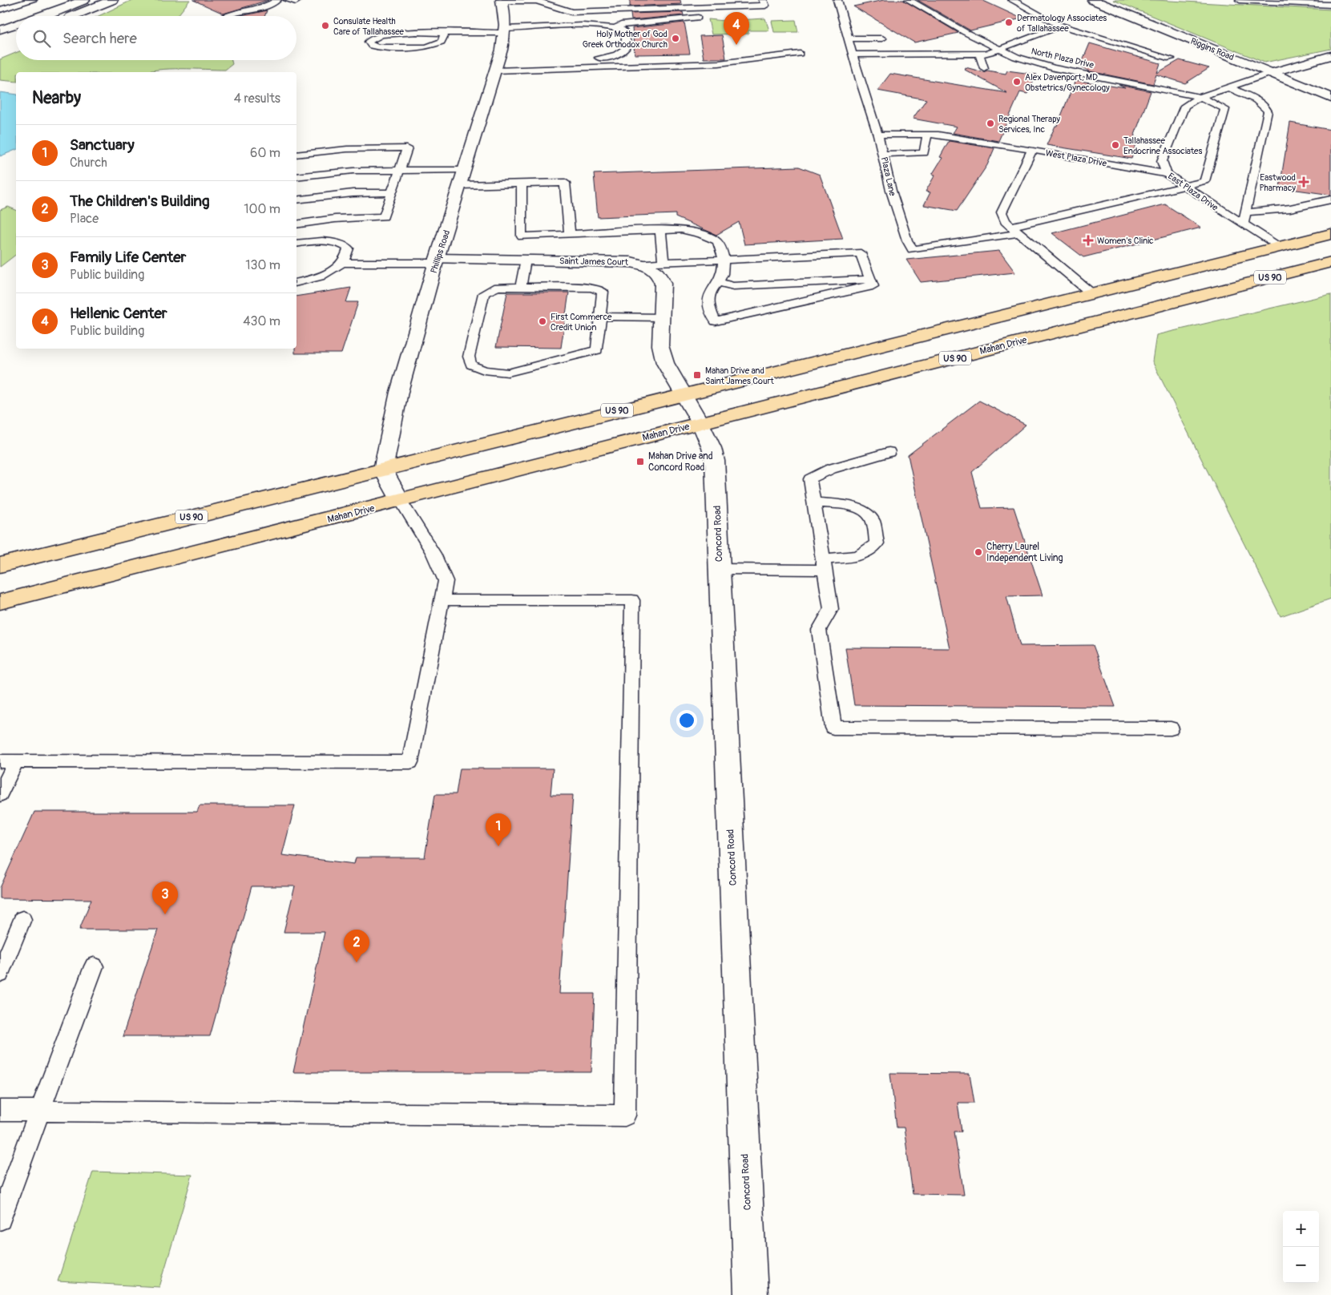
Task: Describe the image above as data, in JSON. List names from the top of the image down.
{
  "streets": {
    "main road": ["US 90", "Mahan Drive"],
    "street": [
      "Riggins Road",
      "Phillips Road",
      "Saint James Court",
      "Concord Road"
    ],
    "lane": [
      "North Plaza Drive",
      "West Plaza Drive",
      "Plaza Lane",
      "East Plaza Drive"
    ]
  },
  "crossings": [
    ["Riggins Road", "East Plaza Drive"],
    ["North Plaza Drive", "East Plaza Drive"],
    ["West Plaza Drive", "Plaza Lane"],
    ["West Plaza Drive", "East Plaza Drive"],
    ["West Plaza Drive", "US 90"],
    ["East Plaza Drive", "US 90"],
    ["Phillips Road", "Saint James Court"],
    ["Phillips Road", "US 90"],
    ["Saint James Court", "US 90"],
    ["Saint James Court", "Mahan Drive"],
    ["Saint James Court", "Concord Road"],
    ["Mahan Drive", "Concord Road"]
  ],
  "places": {
    "other": [
      "Dermatology Associates of Tallahassee",
      "Consulate Health Care of Tallahassee",
      "Holy Mother of God Greek Orthodox Church",
      "Alex Davenport, MD Obstetrics/Gynecology",
      "Regional Therapy Services, Inc",
      "Tallahassee Endocrine Associates",
      "First Commerce Credit Union",
      "Cherry Laurel Independent Living"
    ],
    "health": ["Eastwood Pharmacy", "Women's Clinic"],
    "transit": ["Mahan Drive and Saint James Court", "Mahan Drive and Concord Road"]
  },
  "page": {
    "pins": [
      "4",
      "1",
      "3",
      "2"
    ],
    "search": "Search here",
    "heading": ["Nearby", "4 results"],
    "list": [
      {
        "mark": "1",
        "name": "Sanctuary",
        "note": "Church",
        "value": "60 m"
      },
      {
        "mark": "2",
        "name": "The Children's Building",
        "note": "Place",
        "value": "100 m"
      },
      {
        "mark": "3",
        "name": "Family Life Center",
        "note": "Public building",
        "value": "130 m"
      },
      {
        "mark": "4",
        "name": "Hellenic Center",
        "note": "Public building",
        "value": "430 m"
      }
    ],
    "map_buttons": ["+", "−"]
  }
}
